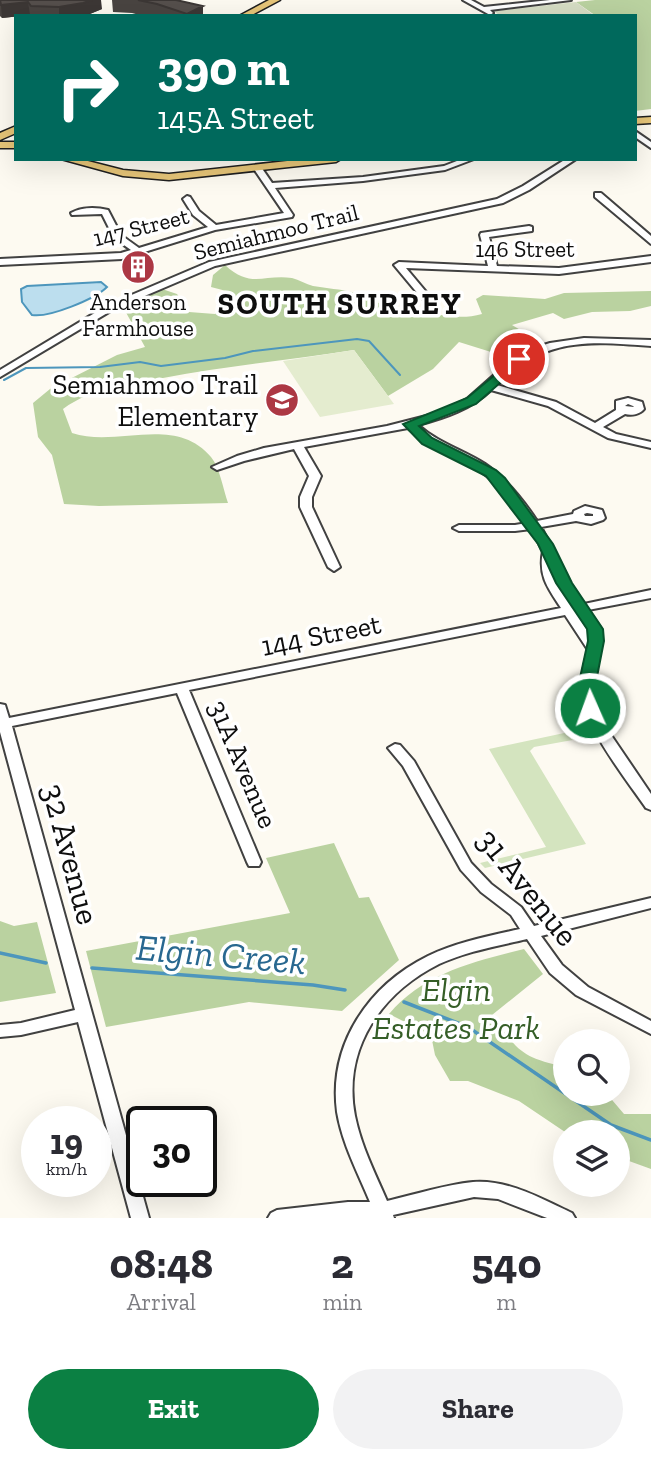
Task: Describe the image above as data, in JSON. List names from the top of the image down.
{
  "streets": {
    "street": [
      "147 Street",
      "Semiahmoo Trail",
      "146 Street",
      "144 Street",
      "31A Avenue",
      "32 Avenue",
      "31 Avenue"
    ]
  },
  "crossings": [
    ["144 Street", "31A Avenue"],
    ["144 Street", "32 Avenue"]
  ],
  "districts": ["SOUTH SURREY"],
  "water": ["Elgin Creek"],
  "parks": ["Elgin Estates Park"],
  "places": {
    "building": ["Anderson Farmhouse"],
    "school or university": ["Semiahmoo Trail Elementary"]
  },
  "page": {
    "turn": ["390 m", "145A Street"],
    "speed": "19 km/h",
    "limit": "30",
    "eta": [
      "08:48",
      "Arrival",
      "2",
      "min",
      "540",
      "m"
    ],
    "buttons": ["Exit", "Share"]
  }
}
